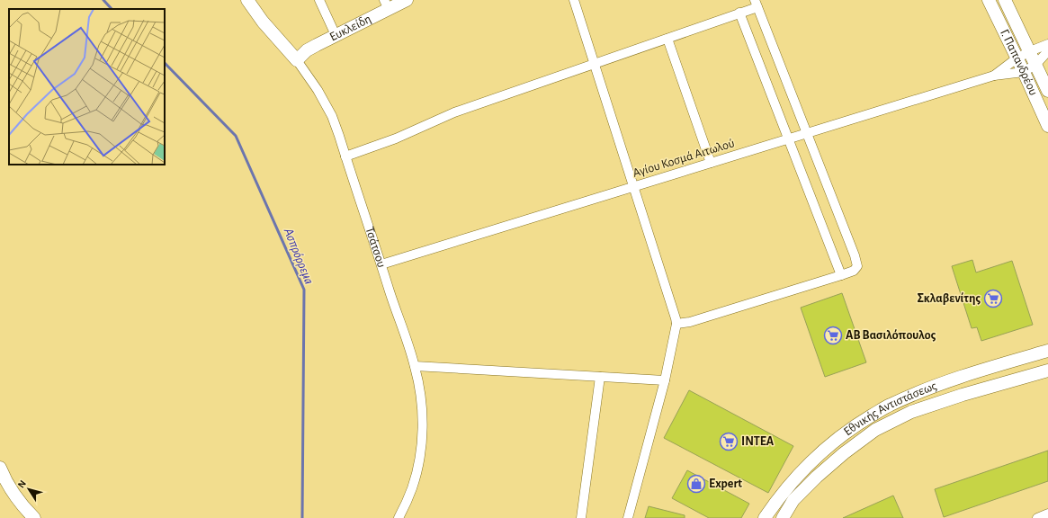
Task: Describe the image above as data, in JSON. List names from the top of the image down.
{
  "streets": {
    "main road": [
      "Ευκλείδη",
      "Γ. Παπανδρέου",
      "Τσάτσου",
      "Εθνικής Αντιστάσεως"
    ],
    "street": ["Αγίου Κοσμά Αιτωλού"]
  },
  "crossings": [
    ["Ευκλείδη", "Τσάτσου"],
    ["Αγίου Κοσμά Αιτωλού", "Τσάτσου"]
  ],
  "water": ["Ασπρόρρεμα"],
  "places": {
    "supermarket": ["Σκλαβενίτης", "ΑΒ Βασιλόπουλος", "INTEA"],
    "shop": ["Expert"]
  },
  "north": "top left"
}
